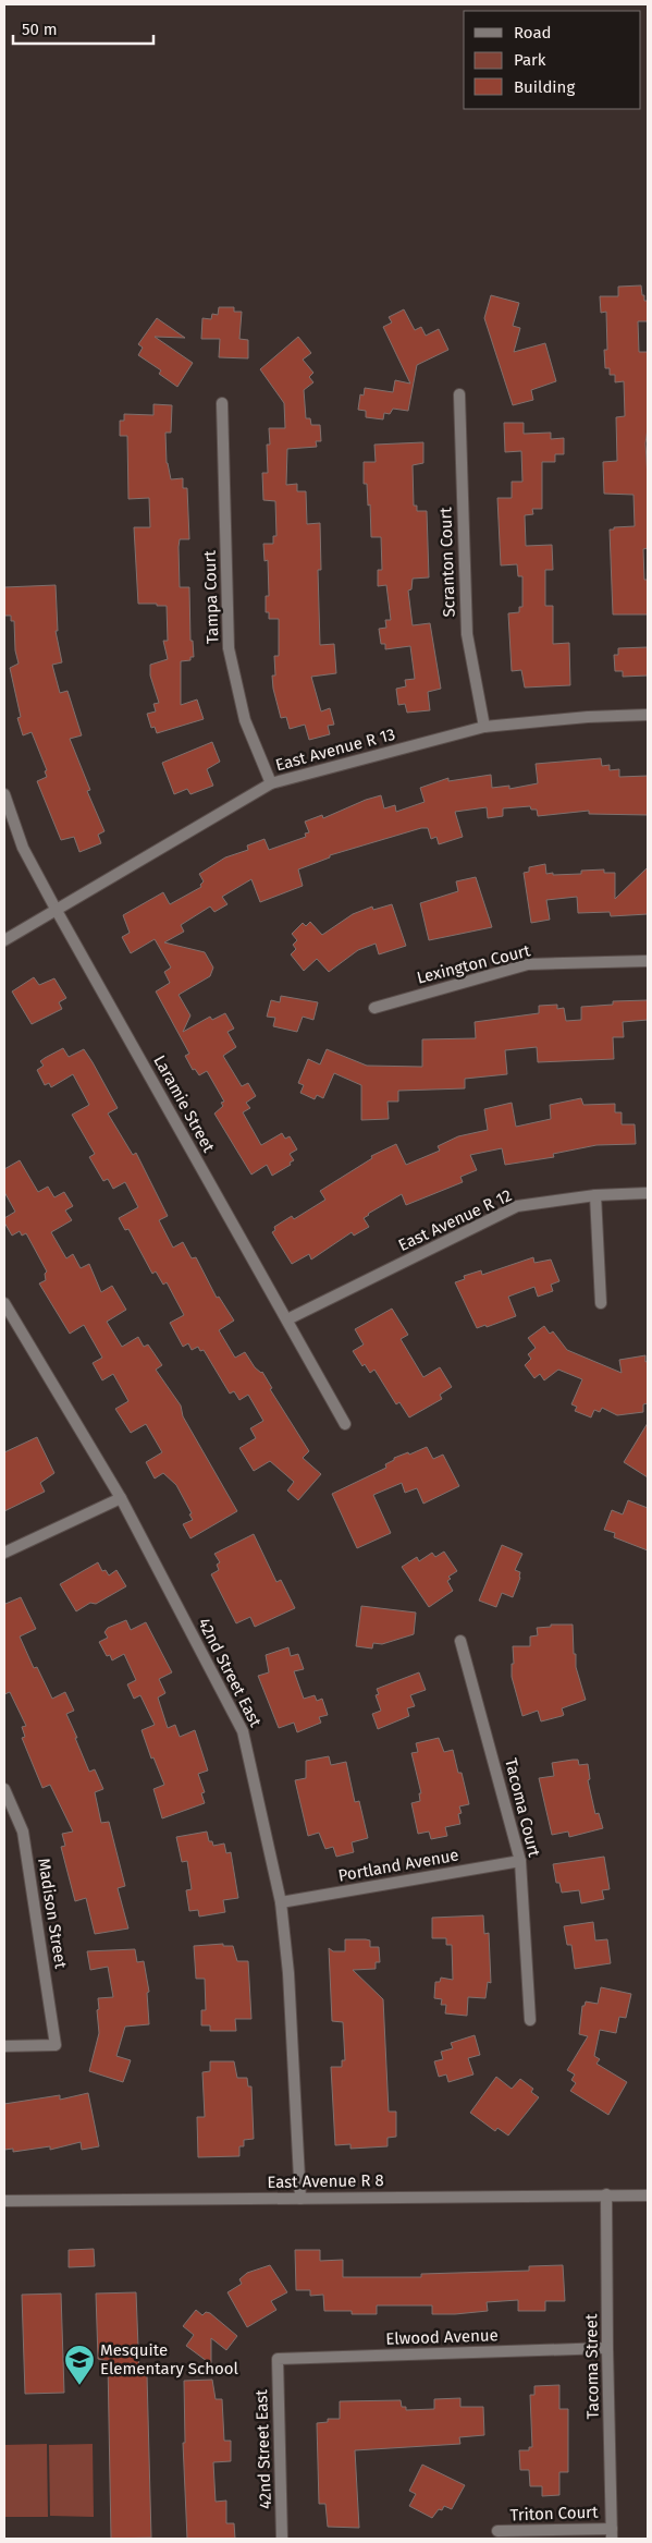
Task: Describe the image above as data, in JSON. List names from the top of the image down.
{
  "streets": {
    "street": [
      "Scranton Court",
      "Tampa Court",
      "East Avenue R 13",
      "Lexington Court",
      "Laramie Street",
      "East Avenue R 12",
      "42nd Street East",
      "Tacoma Court",
      "Portland Avenue",
      "Madison Street",
      "East Avenue R 8",
      "Elwood Avenue",
      "Tacoma Street",
      "Triton Court"
    ]
  },
  "crossings": [
    ["Scranton Court", "East Avenue R 13"],
    ["Tampa Court", "East Avenue R 13"],
    ["East Avenue R 13", "Laramie Street"],
    ["Laramie Street", "East Avenue R 12"],
    ["42nd Street East", "Portland Avenue"],
    ["42nd Street East", "East Avenue R 8"],
    ["42nd Street East", "Elwood Avenue"],
    ["Tacoma Court", "Portland Avenue"],
    ["East Avenue R 8", "Tacoma Street"],
    ["Elwood Avenue", "Tacoma Street"],
    ["Tacoma Street", "Triton Court"]
  ],
  "places": {
    "school or university": ["Mesquite Elementary School"]
  },
  "legend": ["Road", "Park", "Building"],
  "scale_bar": "50 m"
}
